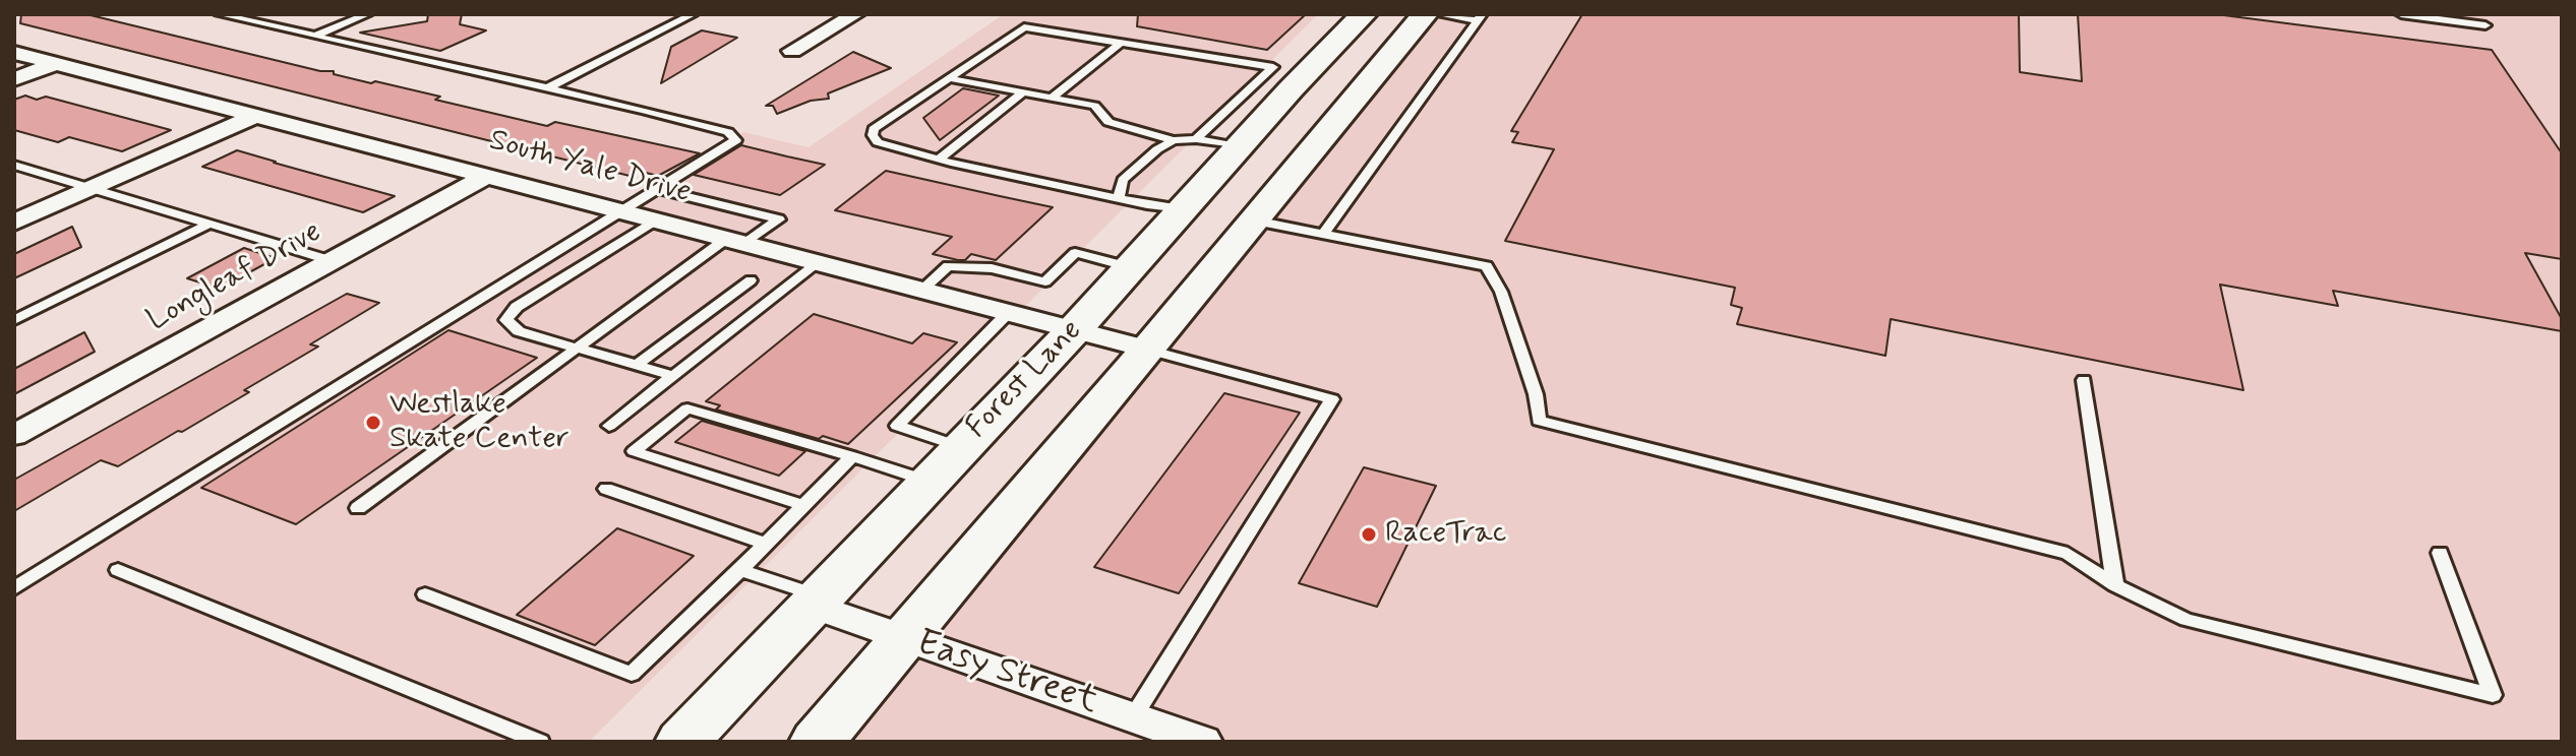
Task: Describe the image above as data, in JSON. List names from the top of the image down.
{
  "streets": {
    "main road": ["Forest Lane"],
    "street": ["South Yale Drive", "Longleaf Drive", "Easy Street"]
  },
  "crossings": [
    ["South Yale Drive", "Longleaf Drive"],
    ["South Yale Drive", "Forest Lane"],
    ["Forest Lane", "Easy Street"]
  ],
  "places": ["Westlake Skate Center", "RaceTrac"]
}
